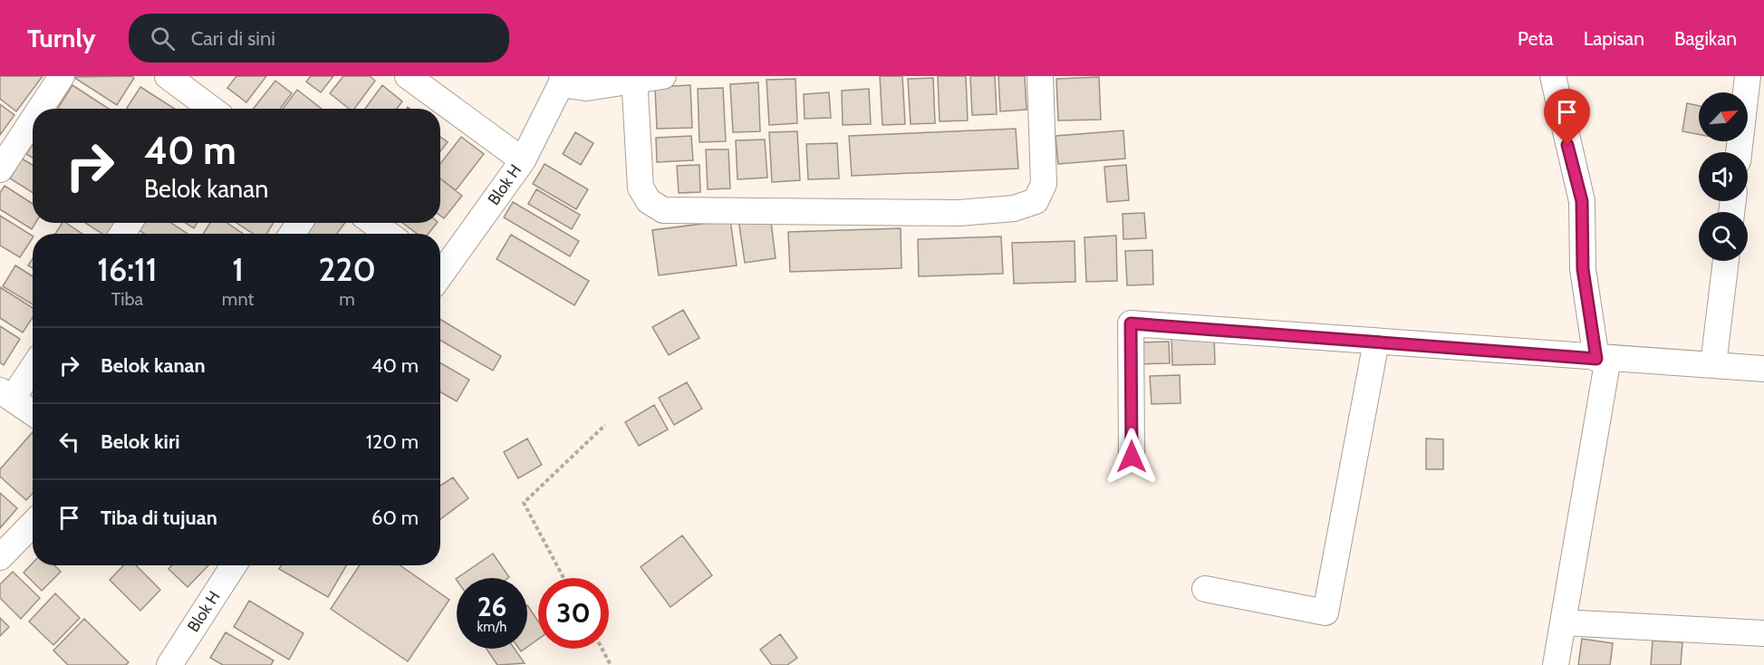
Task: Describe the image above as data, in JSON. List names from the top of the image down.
{
  "streets": {
    "street": ["Blok H"]
  },
  "north": "top right",
  "page": {
    "header": "Turnly",
    "search": "Cari di sini",
    "nav": ["Peta", "Lapisan", "Bagikan"],
    "turn": ["40 m", "Belok kanan"],
    "eta": [
      "16:11",
      "Tiba",
      "1",
      "mnt",
      "220",
      "m"
    ],
    "list": [
      {
        "name": "Belok kanan",
        "value": "40 m"
      },
      {
        "name": "Belok kiri",
        "value": "120 m"
      },
      {
        "name": "Tiba di tujuan",
        "value": "60 m"
      }
    ],
    "speed": "26 km/h",
    "limit": "30"
  }
}
